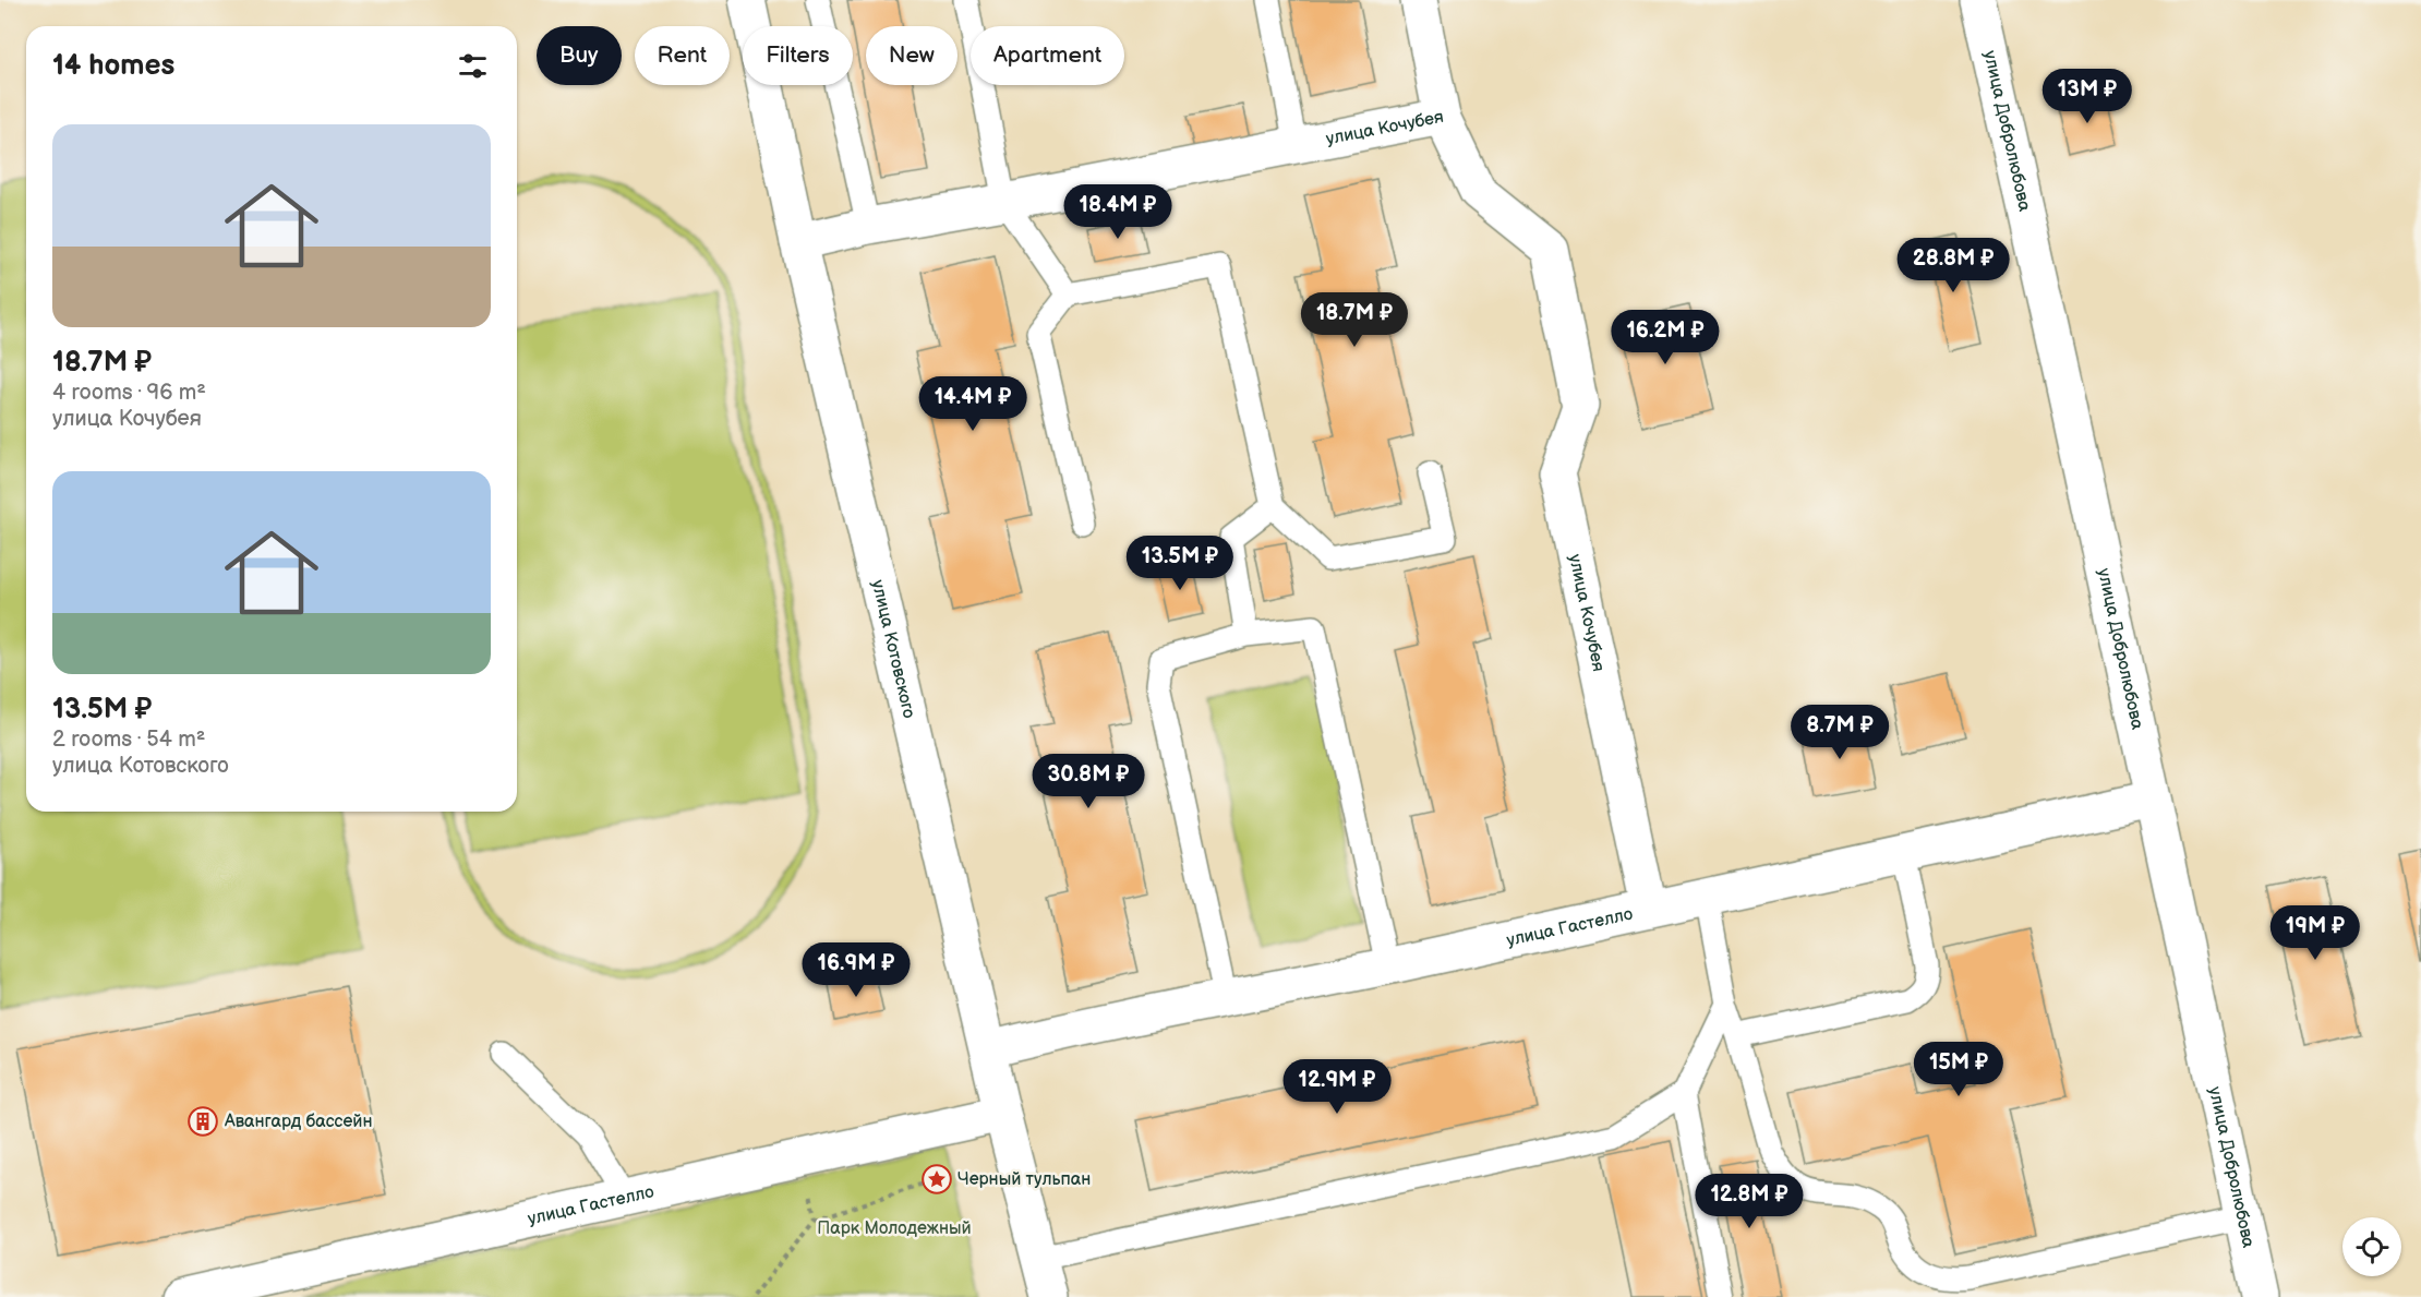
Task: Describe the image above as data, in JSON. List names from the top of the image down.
{
  "streets": {
    "street": [
      "улица Добролюбова",
      "улица Кочубея",
      "улица Котовского",
      "улица Гастелло"
    ]
  },
  "crossings": [
    ["улица Добролюбова", "улица Гастелло"],
    ["улица Кочубея", "улица Котовского"],
    ["улица Кочубея", "улица Гастелло"],
    ["улица Котовского", "улица Гастелло"]
  ],
  "parks": ["Парк Молодежный"],
  "places": {
    "building": ["Авангард бассейн"],
    "place": ["Черный тульпан"]
  },
  "page": {
    "chip": [
      "Buy",
      "Rent",
      "Filters",
      "New",
      "Apartment"
    ],
    "heading": "14 homes",
    "price": [
      "13M ₽",
      "18.4M ₽",
      "28.8M ₽",
      "18.7M ₽",
      "16.2M ₽",
      "14.4M ₽",
      "13.5M ₽",
      "8.7M ₽",
      "30.8M ₽",
      "19M ₽",
      "16.9M ₽",
      "15M ₽",
      "12.9M ₽",
      "12.8M ₽"
    ],
    "list": [
      {
        "name": "18.7M ₽",
        "note": "4 rooms · 96 m² · улица Кочубея"
      },
      {
        "name": "13.5M ₽",
        "note": "2 rooms · 54 m² · улица Котовского"
      }
    ]
  }
}
